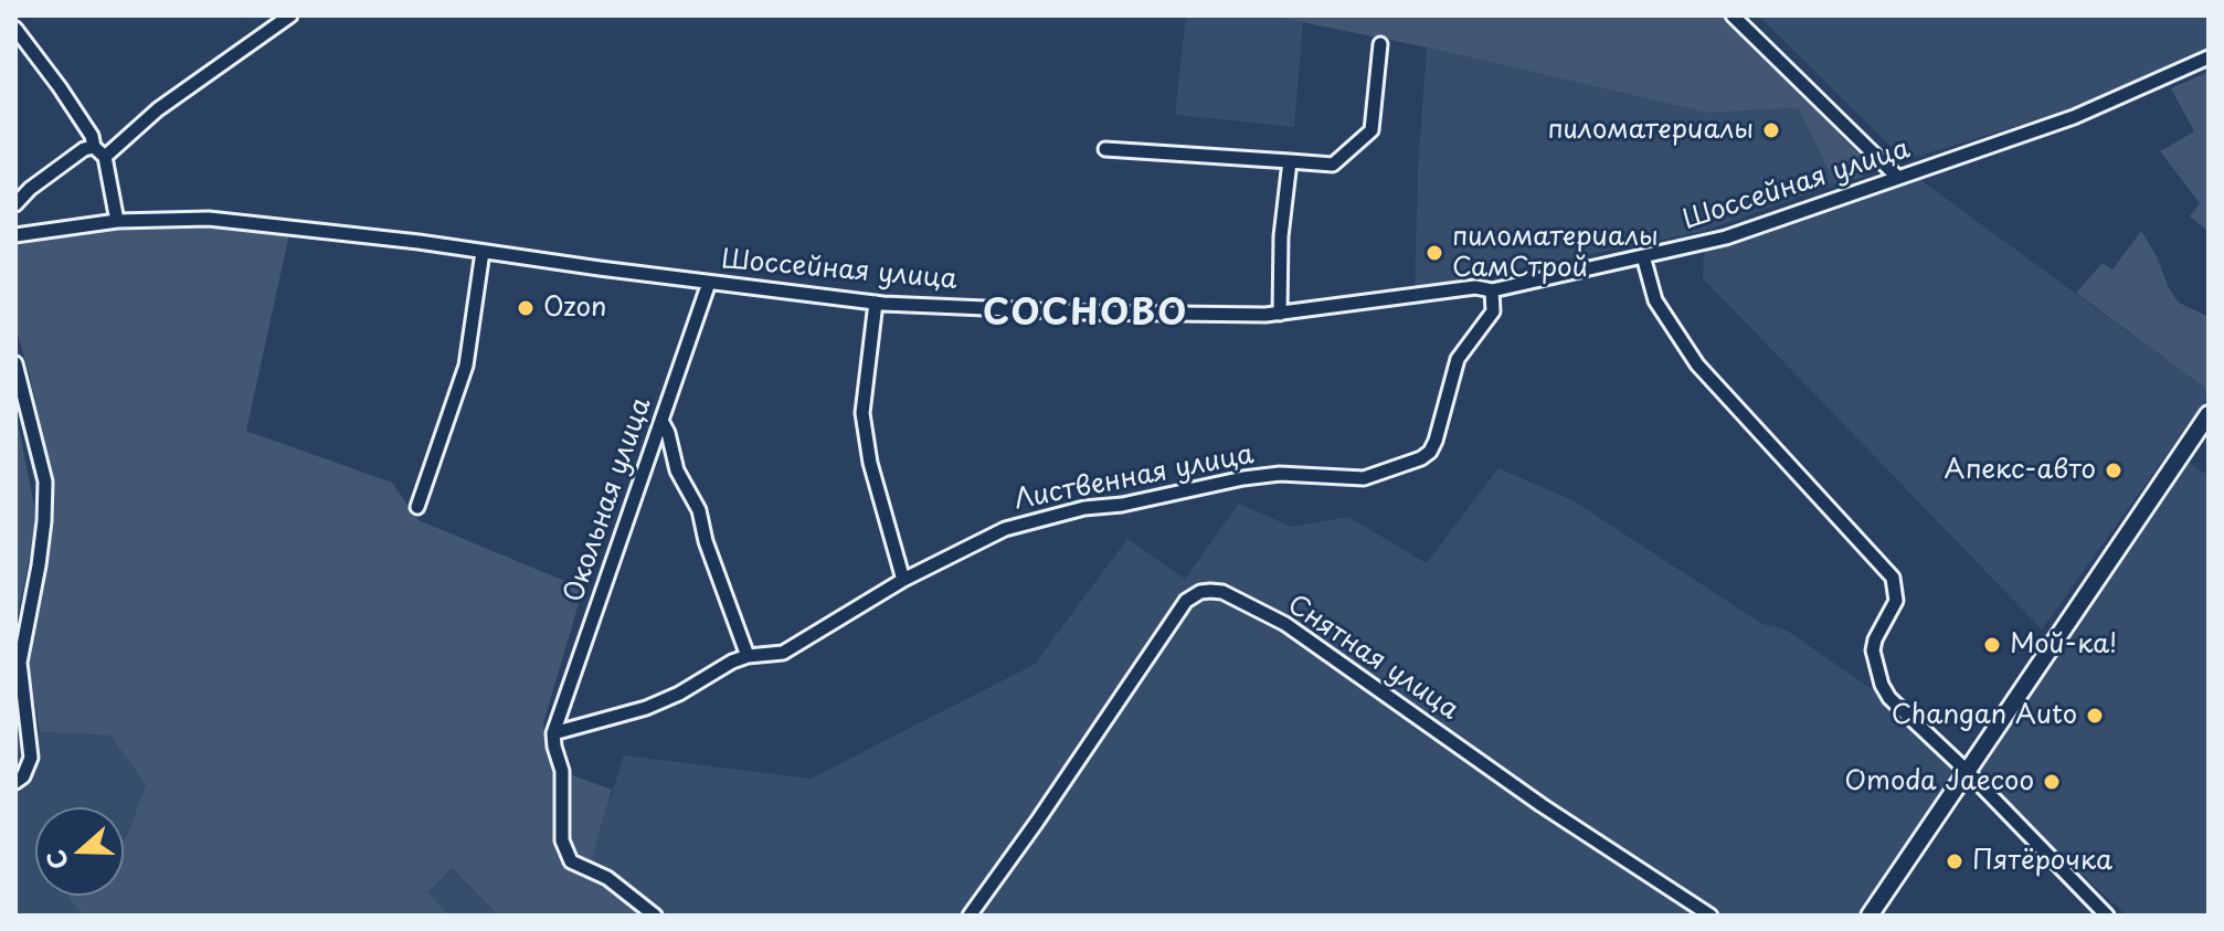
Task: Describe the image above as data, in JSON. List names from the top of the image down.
{
  "streets": {
    "street": [
      "Шоссейная улица",
      "Лиственная улица",
      "Окольная улица",
      "Снятная улица"
    ]
  },
  "crossings": [
    ["Шоссейная улица", "Лиственная улица"],
    ["Шоссейная улица", "Окольная улица"],
    ["Лиственная улица", "Окольная улица"]
  ],
  "districts": ["СОСНОВО"],
  "places": [
    "пиломатериалы",
    "пиломатериалы СамСтрой",
    "Ozon",
    "Апекс-авто",
    "Мой-ка!",
    "Changan Auto",
    "Omoda Jaecoo",
    "Пятёрочка"
  ],
  "north": "left"
}
